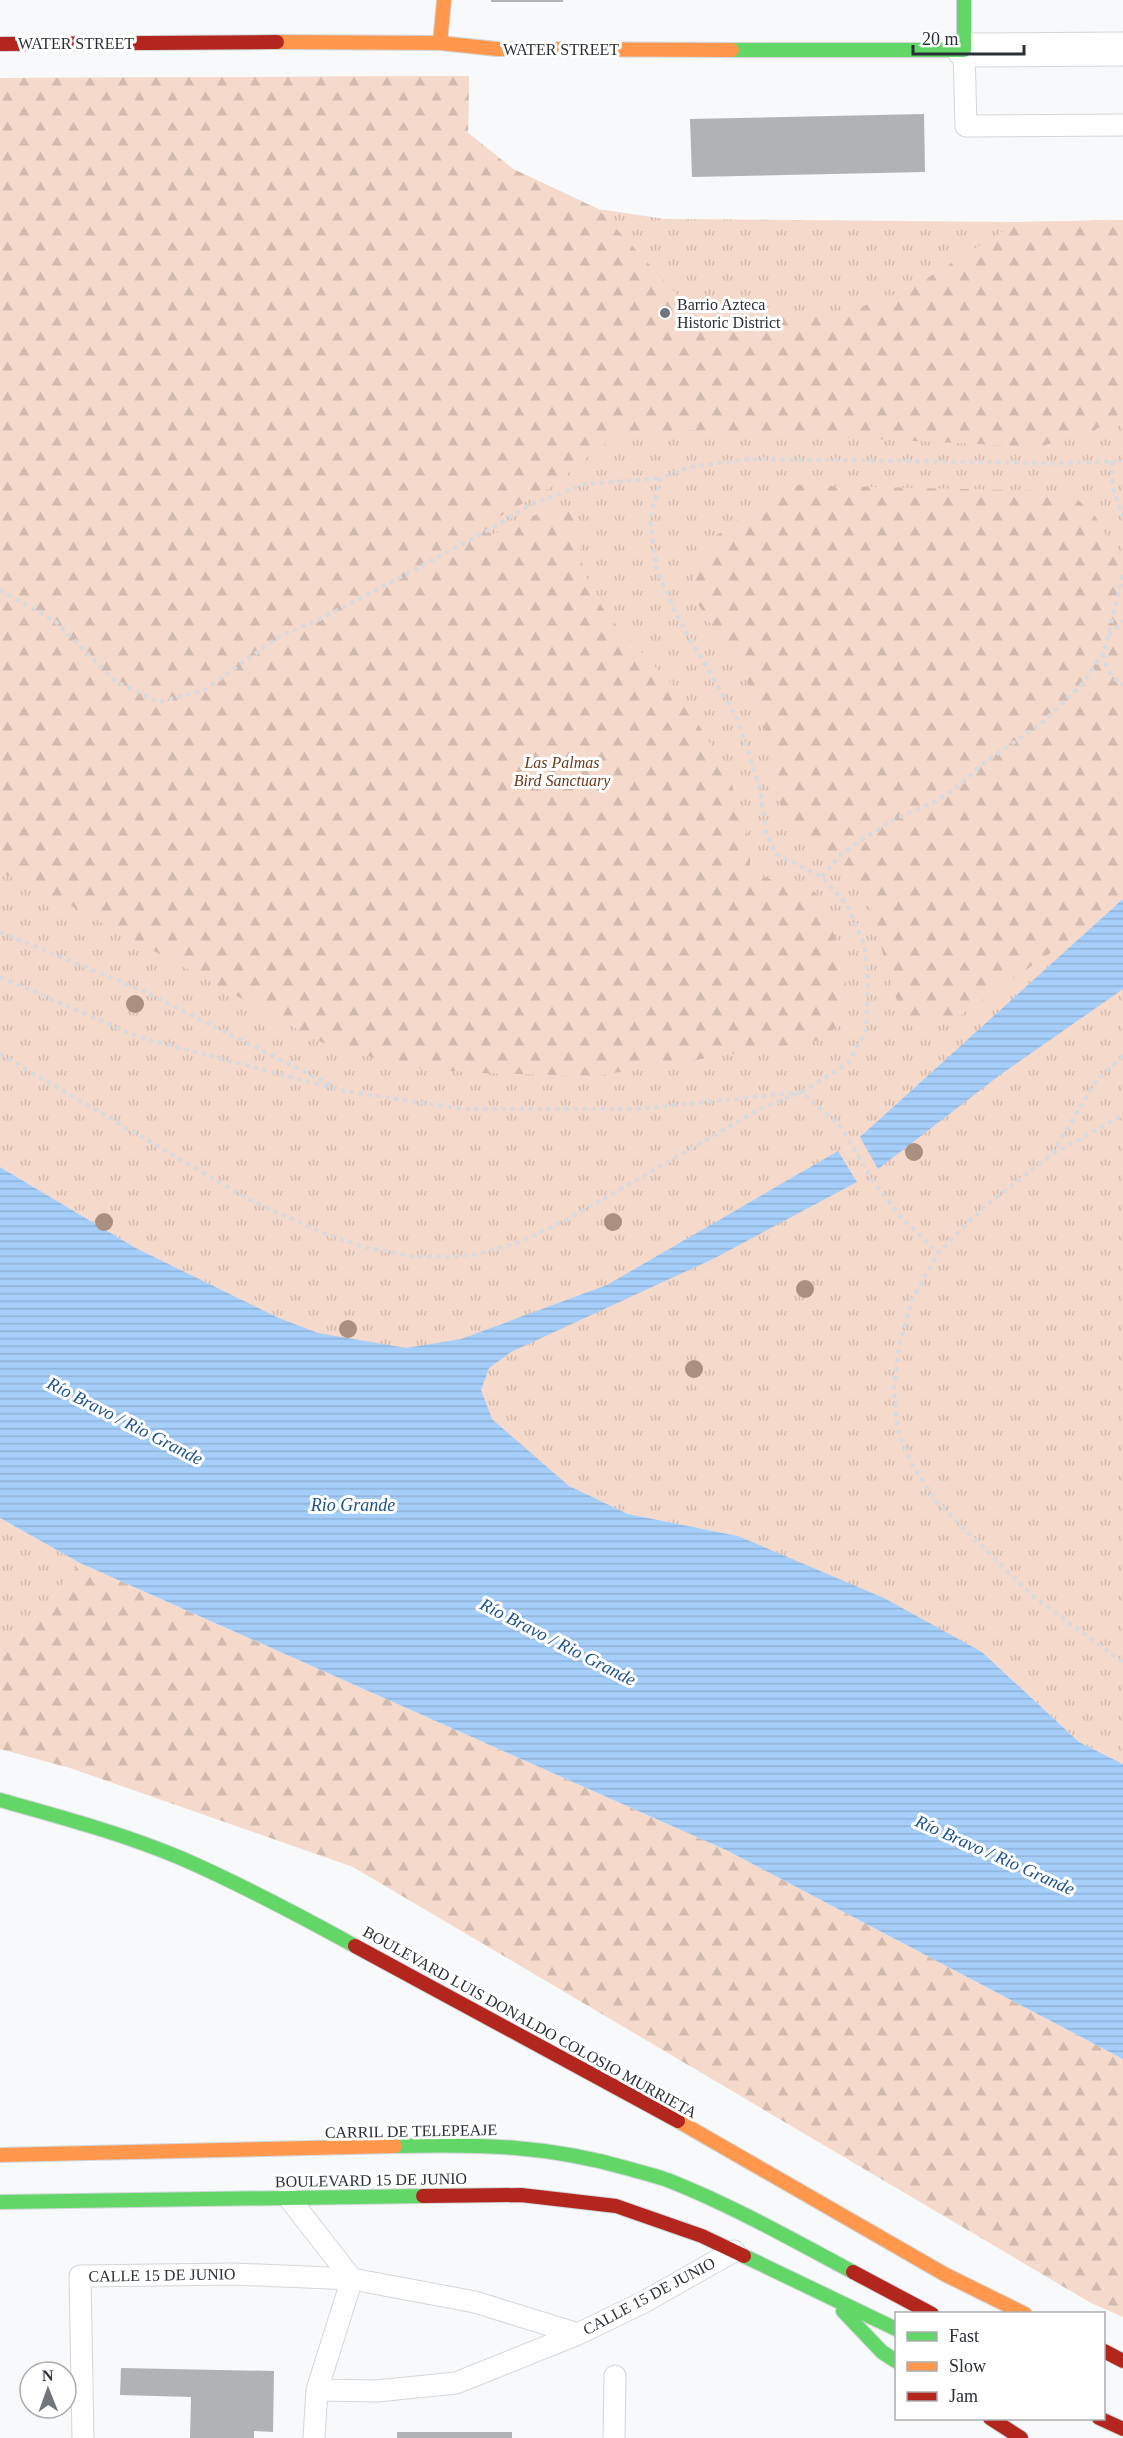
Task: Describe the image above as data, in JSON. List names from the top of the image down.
{
  "streets": {
    "main road": [
      "WATER STREET",
      "BOULEVARD LUIS DONALDO COLOSIO MURRIETA",
      "CARRIL DE TELEPEAJE",
      "BOULEVARD 15 DE JUNIO"
    ],
    "lane": ["CALLE 15 DE JUNIO"]
  },
  "crossings": [
    ["BOULEVARD 15 DE JUNIO", "CALLE 15 DE JUNIO"]
  ],
  "water": ["Río Bravo / Rio Grande", "Rio Grande"],
  "parks": ["Las Palmas Bird Sanctuary"],
  "places": ["Barrio Azteca Historic District"],
  "legend": ["Fast", "Slow", "Jam"],
  "scale_bar": "20 m",
  "north": "top"
}
